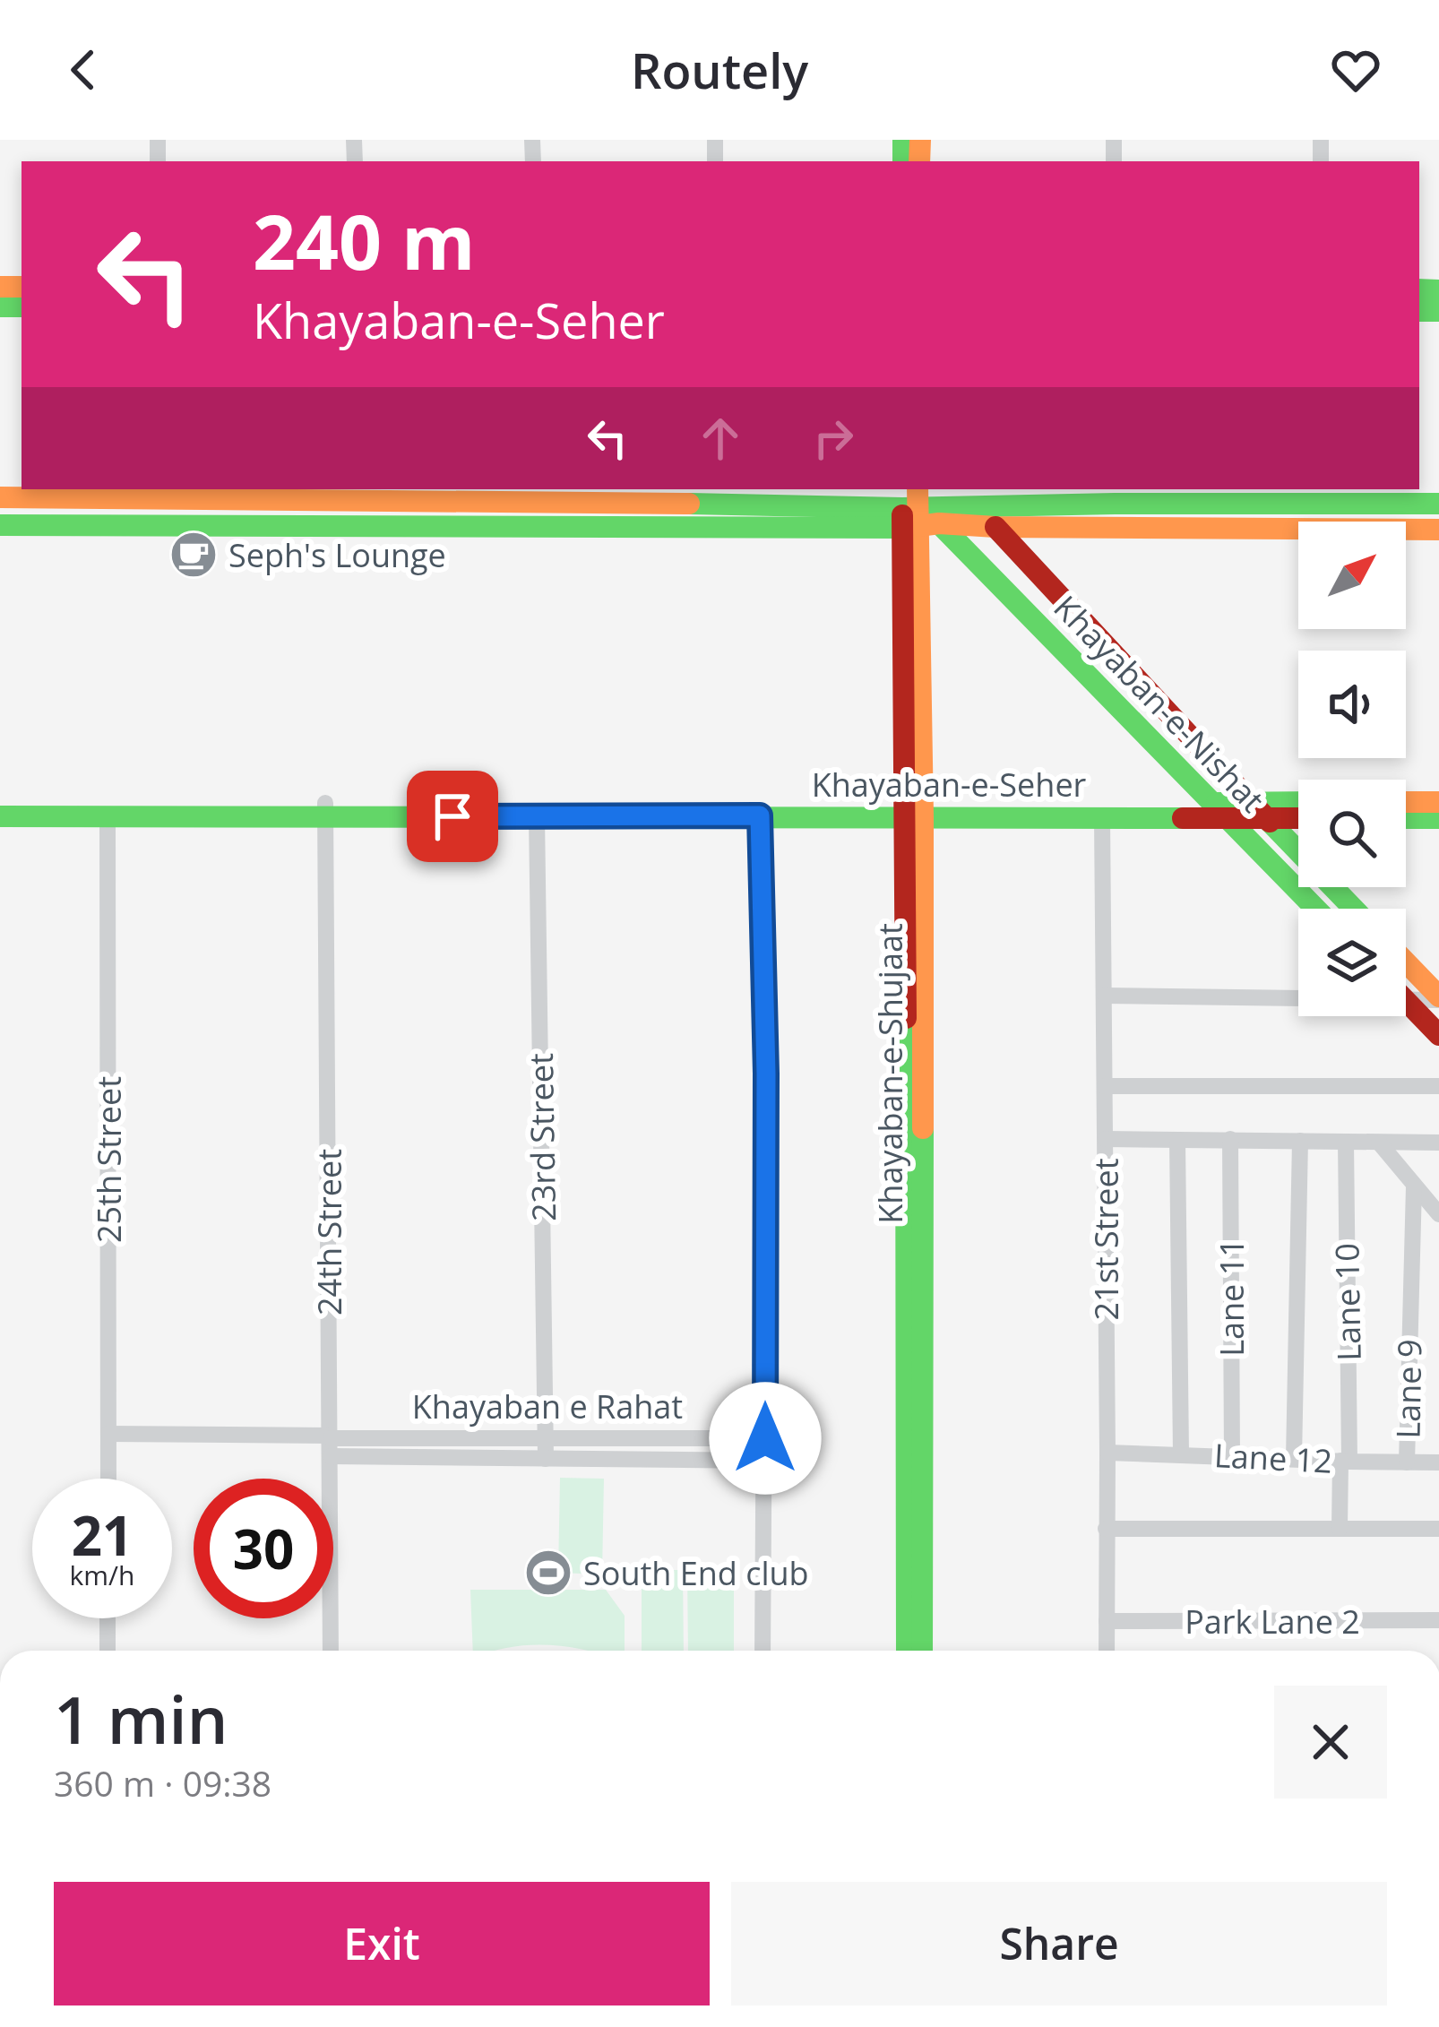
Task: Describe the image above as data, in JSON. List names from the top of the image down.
{
  "streets": {
    "main road": ["Khayaban-e-Nishat", "Khayaban-e-Seher", "Khayaban-e-Shujaat"],
    "street": [
      "23rd Street",
      "25th Street",
      "24th Street",
      "21st Street",
      "Lane 11",
      "Lane 10",
      "Lane 9",
      "Khayaban e Rahat",
      "Lane 12",
      "Park Lane 2"
    ]
  },
  "crossings": [
    ["Khayaban-e-Nishat", "Khayaban-e-Seher"],
    ["Khayaban-e-Seher", "Khayaban-e-Shujaat"],
    ["Khayaban-e-Seher", "23rd Street"],
    ["Khayaban-e-Seher", "25th Street"],
    ["Khayaban-e-Seher", "24th Street"],
    ["Khayaban-e-Seher", "21st Street"],
    ["23rd Street", "Khayaban e Rahat"],
    ["24th Street", "Khayaban e Rahat"],
    ["21st Street", "Lane 12"],
    ["21st Street", "Park Lane 2"],
    ["Lane 11", "Lane 12"],
    ["Lane 10", "Lane 12"],
    ["Lane 9", "Lane 12"]
  ],
  "places": {
    "cafe": ["Seph's Lounge"],
    "sports": ["South End club"]
  },
  "north": "top right",
  "page": {
    "header": "Routely",
    "turn": ["240 m", "Khayaban-e-Seher"],
    "speed": "21 km/h",
    "limit": "30",
    "heading": ["1 min", "360 m · 09:38"],
    "buttons": ["Exit", "Share"]
  }
}
